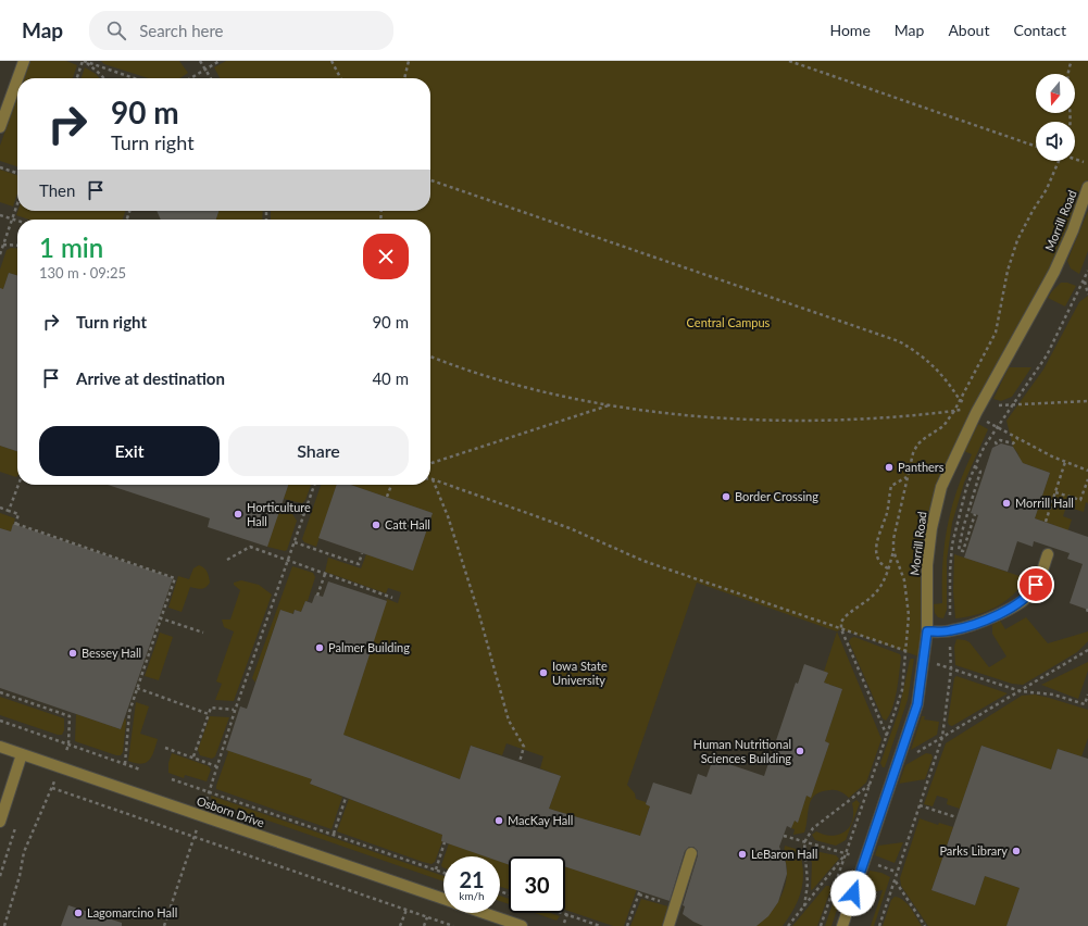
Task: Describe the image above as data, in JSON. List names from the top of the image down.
{
  "streets": {
    "street": ["Morrill Road", "Osborn Drive"]
  },
  "parks": ["Central Campus"],
  "places": [
    "Panthers",
    "Border Crossing",
    "Morrill Hall",
    "Horticulture Hall",
    "Catt Hall",
    "Palmer Building",
    "Bessey Hall",
    "Iowa State University",
    "Human Nutritional Sciences Building",
    "MacKay Hall",
    "Parks Library",
    "LeBaron Hall",
    "Lagomarcino Hall"
  ],
  "north": "bottom",
  "page": {
    "header": "Map",
    "search": "Search here",
    "nav": [
      "Home",
      "Map",
      "About",
      "Contact"
    ],
    "turn": ["90 m", "Turn right"],
    "then": "Then",
    "heading": ["1 min", "130 m · 09:25"],
    "list": [
      {
        "name": "Turn right",
        "value": "90 m"
      },
      {
        "name": "Arrive at destination",
        "value": "40 m"
      }
    ],
    "buttons": ["Exit", "Share"],
    "speed": "21 km/h",
    "limit": "30"
  }
}
